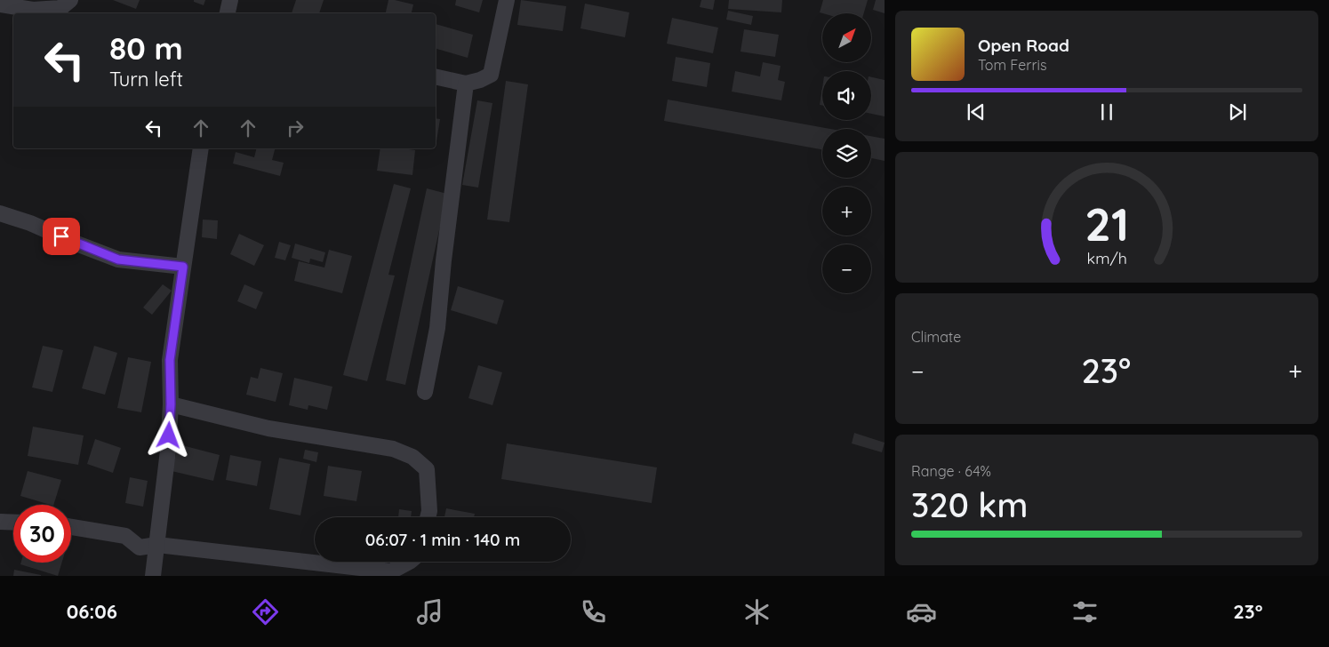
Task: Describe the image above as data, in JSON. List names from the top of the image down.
{
  "north": "top right",
  "page": {
    "map_buttons": ["+", "−"],
    "turn": ["80 m", "Turn left"],
    "song": ["Open Road", "Tom Ferris"],
    "tile": [
      "Climate",
      ["Range · 64%", "320 km"]
    ],
    "heat": ["−", "23°", "+"],
    "limit": "30",
    "trip": "06:07 · 1 min · 140 m",
    "tabs": ["06:06", "23°"],
    "gauge": ["21", "km/h"]
  }
}
